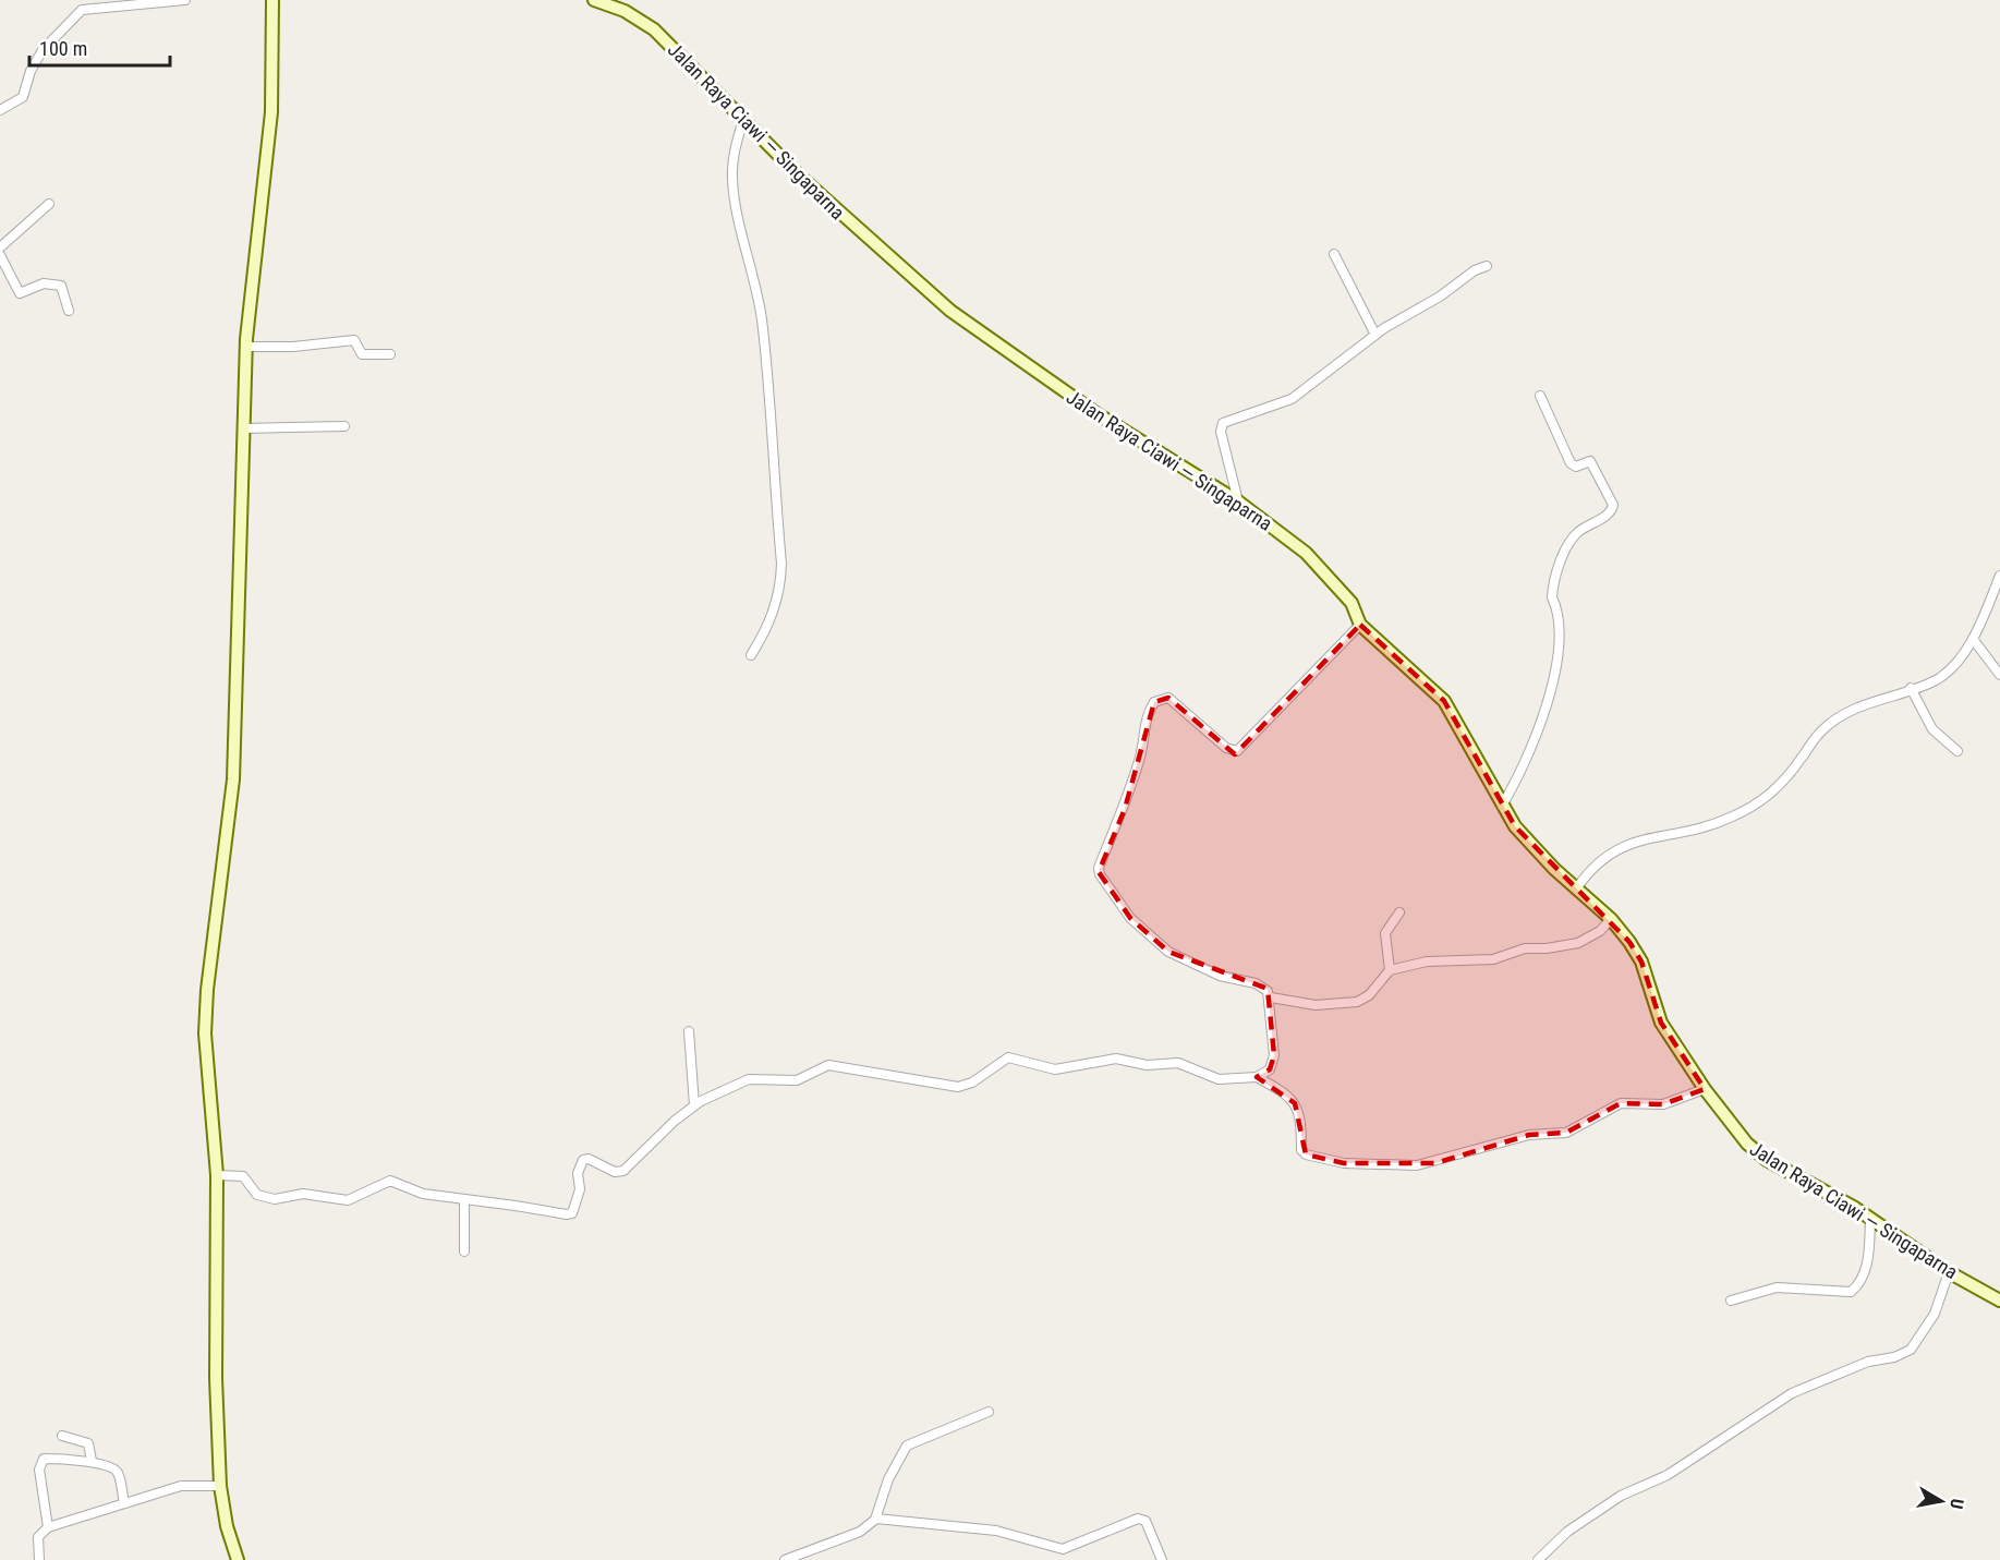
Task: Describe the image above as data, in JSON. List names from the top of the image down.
{
  "streets": {
    "main road": ["Jalan Raya Ciawi — Singaparna"]
  },
  "scale_bar": "100 m",
  "north": "right"
}
